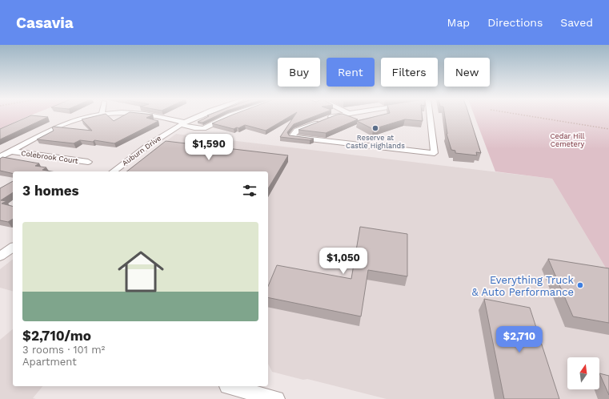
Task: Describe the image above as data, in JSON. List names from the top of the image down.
{
  "streets": {
    "street": ["Auburn Drive", "Colebrook Court"]
  },
  "parks": ["Cedar Hill Cemetery"],
  "places": ["Reserve at Castle Highlands", "Everything Truck & Auto Performance"],
  "north": "top",
  "page": {
    "header": "Casavia",
    "nav": ["Map", "Directions", "Saved"],
    "chip": [
      "Buy",
      "Rent",
      "Filters",
      "New"
    ],
    "price": ["$1,590", "$1,050", "$2,710"],
    "heading": "3 homes",
    "list": [
      {
        "name": "$2,710/mo",
        "note": "3 rooms · 101 m² · Apartment"
      }
    ]
  }
}
